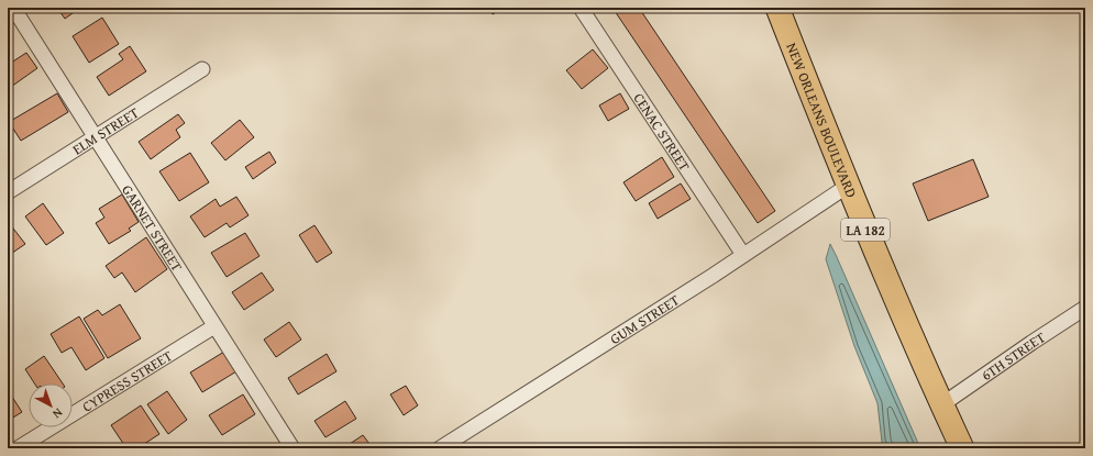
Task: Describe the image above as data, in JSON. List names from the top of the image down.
{
  "streets": {
    "main road": ["NEW ORLEANS BOULEVARD", "LA 182"],
    "street": [
      "ELM STREET",
      "CENAC STREET",
      "GARNET STREET",
      "GUM STREET",
      "6TH STREET",
      "CYPRESS STREET"
    ]
  },
  "crossings": [
    ["NEW ORLEANS BOULEVARD", "GUM STREET"],
    ["NEW ORLEANS BOULEVARD", "6TH STREET"],
    ["ELM STREET", "GARNET STREET"],
    ["CENAC STREET", "GUM STREET"],
    ["GARNET STREET", "CYPRESS STREET"]
  ],
  "north": "bottom right"
}
